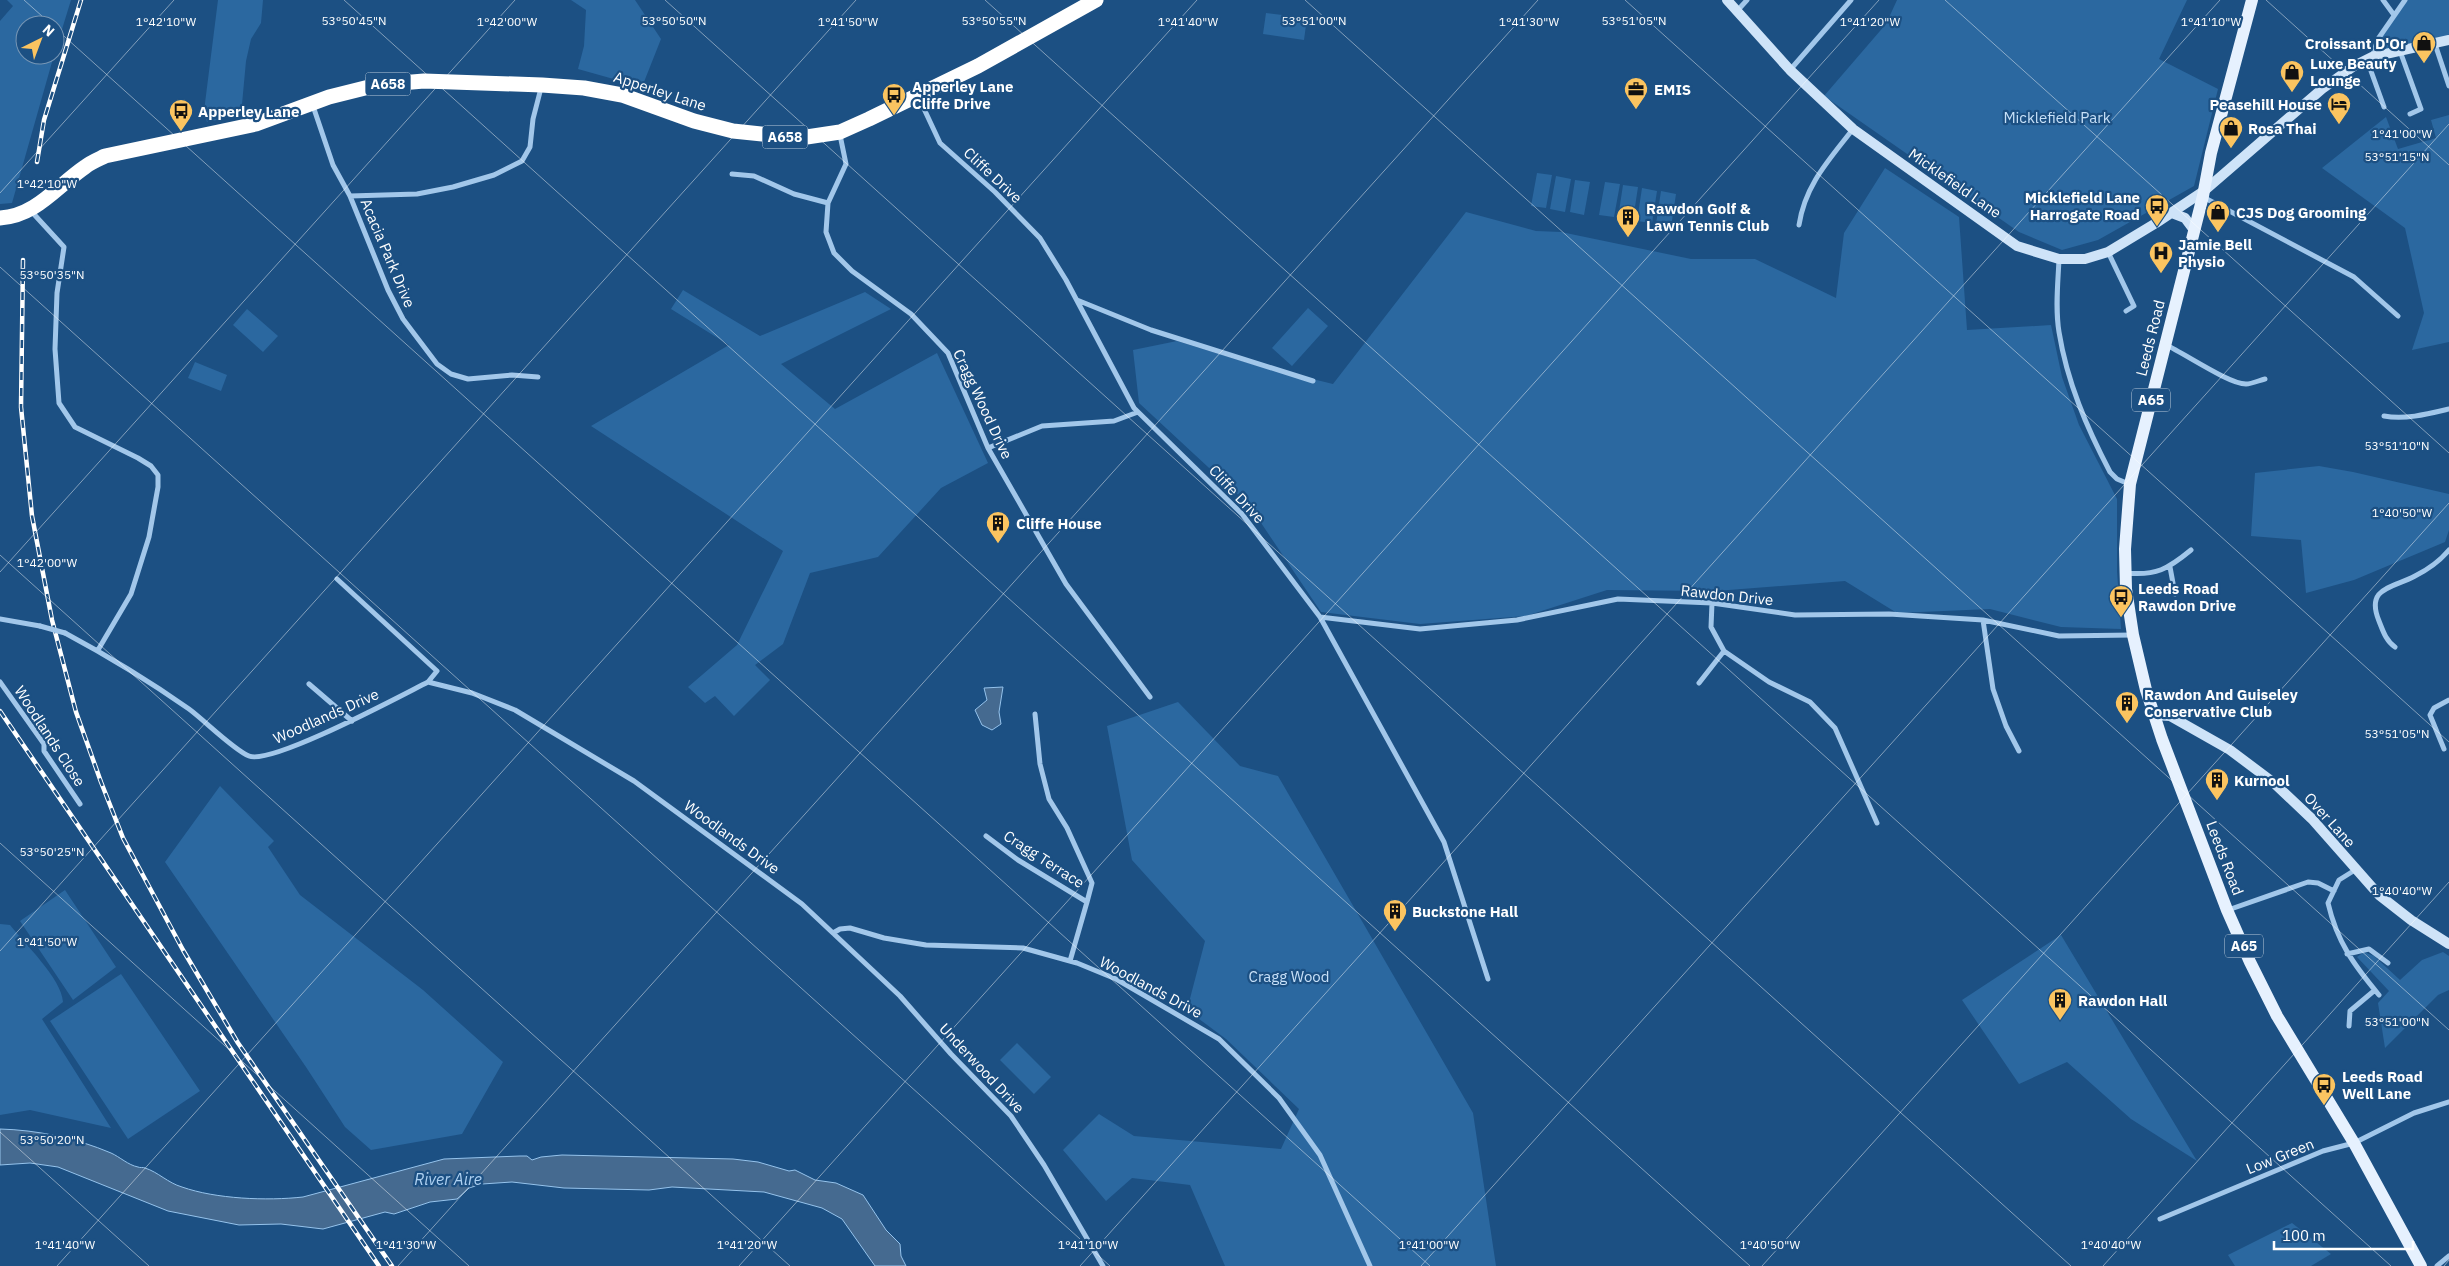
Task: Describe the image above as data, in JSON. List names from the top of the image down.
{
  "streets": {
    "highway": ["A658", "Apperley Lane"],
    "main road": [
      "Micklefield Lane",
      "Leeds Road",
      "A65",
      "Over Lane"
    ],
    "street": [
      "Cliffe Drive",
      "Acacia Park Drive",
      "Cragg Wood Drive",
      "Rawdon Drive",
      "Woodlands Drive",
      "Woodlands Close",
      "Cragg Terrace",
      "Underwood Drive",
      "Low Green"
    ]
  },
  "crossings": [
    ["Apperley Lane", "Cliffe Drive"],
    ["Apperley Lane", "Acacia Park Drive"],
    ["Apperley Lane", "Cragg Wood Drive"],
    ["Cliffe Drive", "Rawdon Drive"],
    ["Micklefield Lane", "Leeds Road"],
    ["Micklefield Lane", "A65"],
    ["Leeds Road", "A65"],
    ["Leeds Road", "Rawdon Drive"],
    ["Leeds Road", "Over Lane"],
    ["Leeds Road", "Low Green"],
    ["Woodlands Drive", "Cragg Terrace"],
    ["Woodlands Drive", "Underwood Drive"]
  ],
  "water": ["River Aire"],
  "parks": ["Micklefield Park", "Cragg Wood"],
  "places": {
    "shop": [
      "Croissant D'Or",
      "Luxe Beauty Lounge",
      "Rosa Thai",
      "CJS Dog Grooming"
    ],
    "office": ["EMIS"],
    "bus stop": [
      "Apperley Lane Cliffe Drive",
      "Apperley Lane",
      "Micklefield Lane Harrogate Road",
      "Leeds Road Rawdon Drive",
      "Leeds Road Well Lane"
    ],
    "hotel": ["Peasehill House"],
    "building": [
      "Rawdon Golf & Lawn Tennis Club",
      "Cliffe House",
      "Rawdon And Guiseley Conservative Club",
      "Kurnool",
      "Buckstone Hall",
      "Rawdon Hall"
    ],
    "hospital": ["Jamie Bell Physio"]
  },
  "scale_bar": "100 m",
  "north": "top right",
  "coordinates": [
    "53°51'05\"N",
    "53°50'45\"N",
    "53°50'50\"N",
    "53°50'55\"N",
    "53°51'00\"N",
    "1°42'10\"W",
    "1°42'00\"W",
    "1°41'50\"W",
    "1°41'40\"W",
    "1°41'30\"W",
    "1°41'20\"W",
    "1°41'10\"W",
    "1°41'00\"W",
    "53°51'15\"N",
    "53°50'35\"N",
    "53°51'10\"N",
    "1°40'50\"W",
    "53°50'25\"N",
    "1°40'40\"W",
    "53°50'20\"N"
  ]
}
